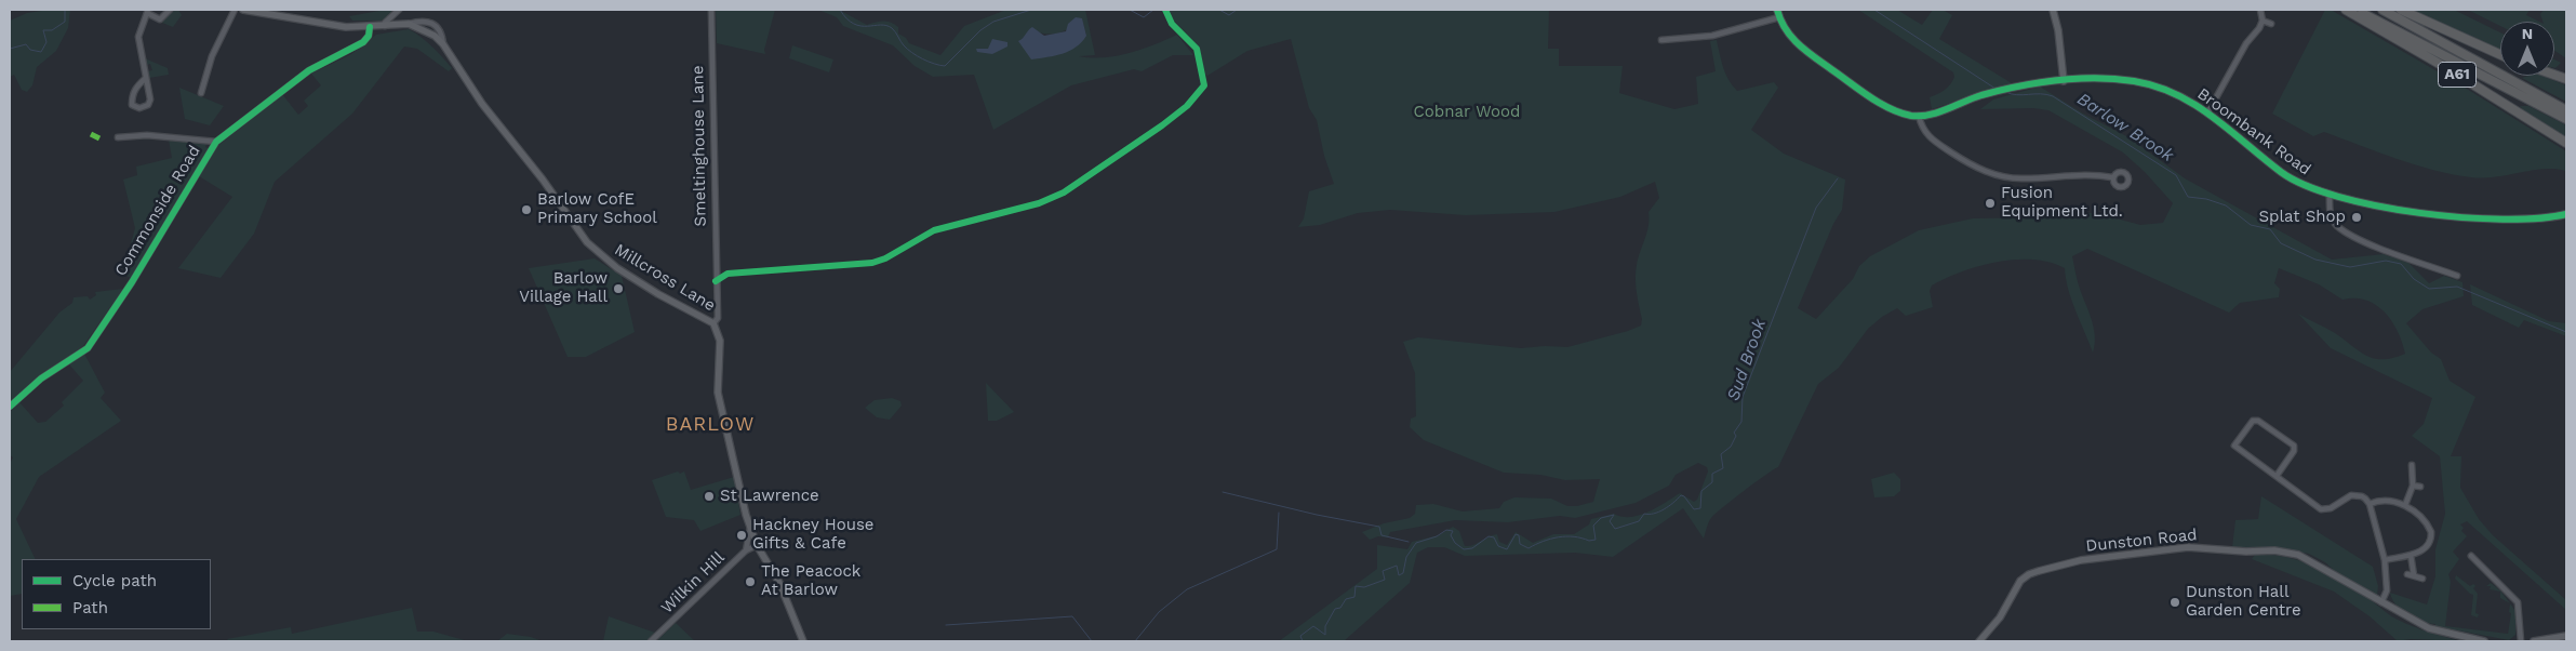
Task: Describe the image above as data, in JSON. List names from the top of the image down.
{
  "streets": {
    "highway": ["A61"],
    "main road": ["Broombank Road", "Millcross Lane", "Dunston Road"],
    "street": ["Smeltinghouse Lane", "Commonside Road", "Wilkin Hill"]
  },
  "crossings": [
    ["Smeltinghouse Lane", "Millcross Lane"]
  ],
  "districts": ["BARLOW"],
  "water": ["Barlow Brook", "Sud Brook"],
  "parks": ["Cobnar Wood"],
  "places": [
    "Fusion Equipment Ltd.",
    "Barlow CofE Primary School",
    "Splat Shop",
    "Barlow Village Hall",
    "St Lawrence",
    "Hackney House Gifts & Cafe",
    "The Peacock At Barlow",
    "Dunston Hall Garden Centre"
  ],
  "legend": ["Cycle path", "Path"],
  "north": "top"
}
